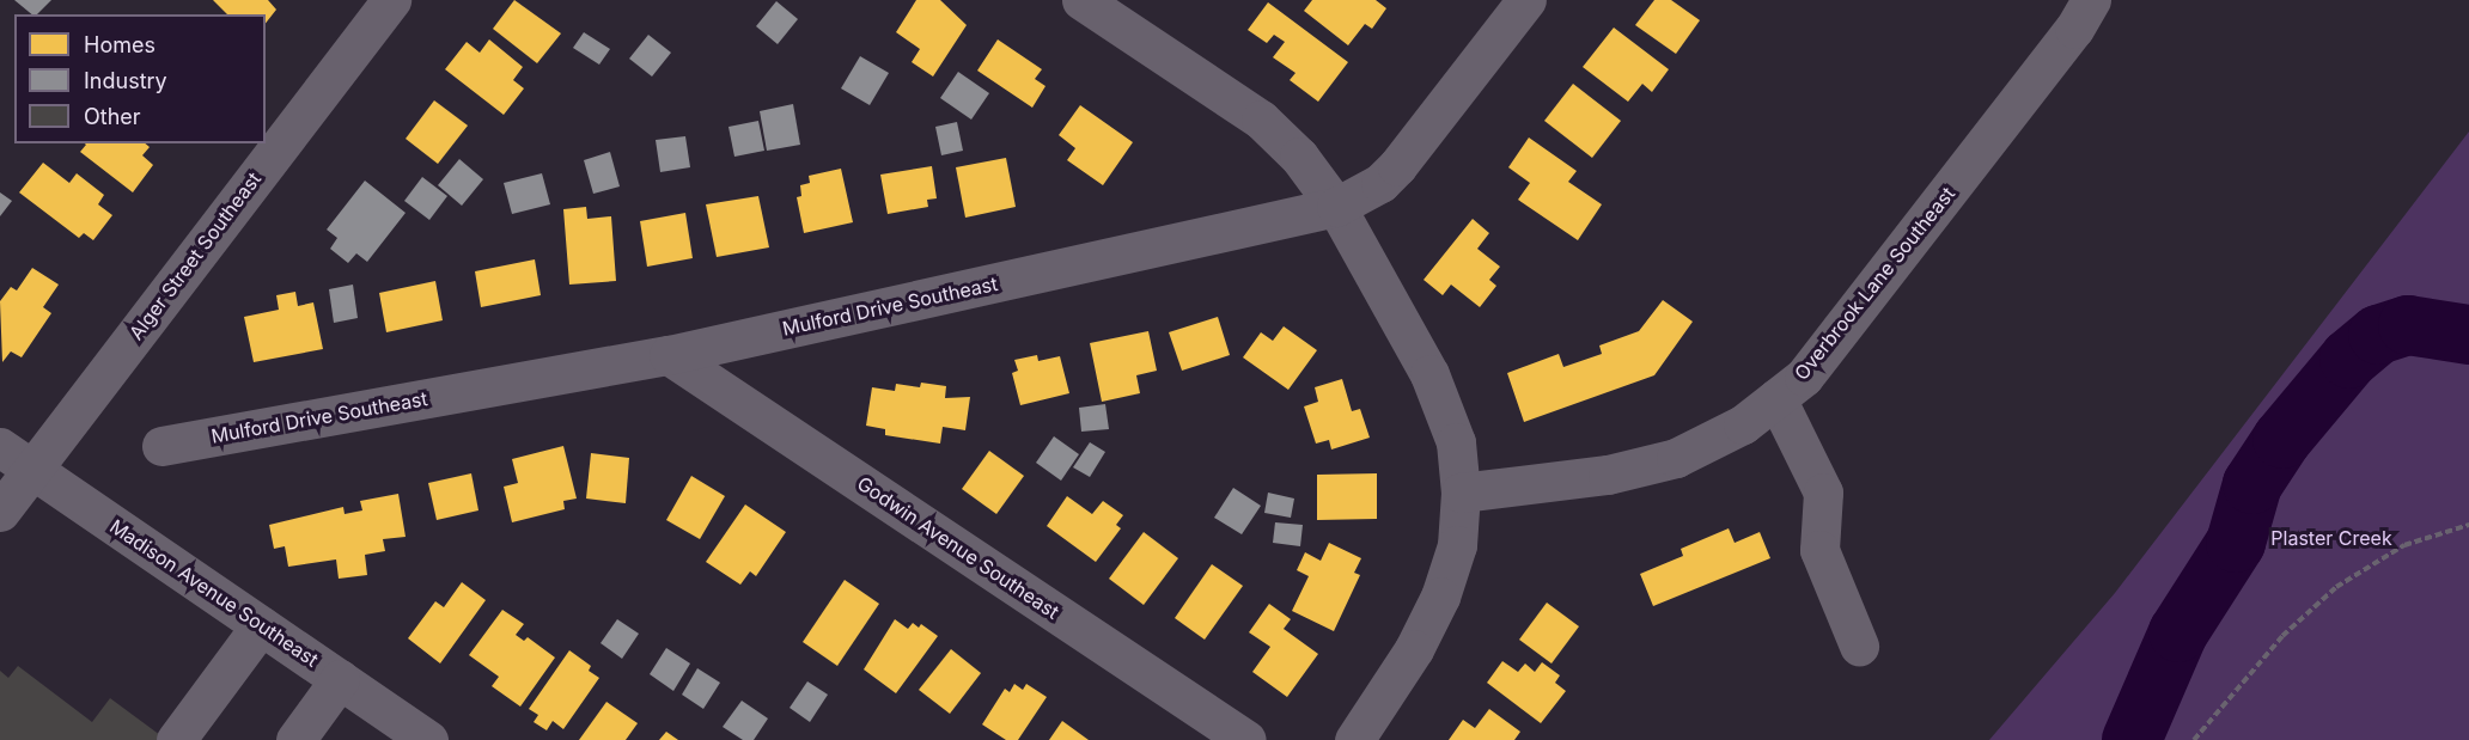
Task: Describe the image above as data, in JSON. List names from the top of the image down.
{
  "streets": {
    "street": [
      "Alger Street Southeast",
      "Overbrook Lane Southeast",
      "Mulford Drive Southeast",
      "Godwin Avenue Southeast",
      "Madison Avenue Southeast"
    ]
  },
  "crossings": [
    ["Alger Street Southeast", "Madison Avenue Southeast"],
    ["Mulford Drive Southeast", "Godwin Avenue Southeast"]
  ],
  "parks": ["Plaster Creek"],
  "legend": ["Homes", "Industry", "Other"]
}
